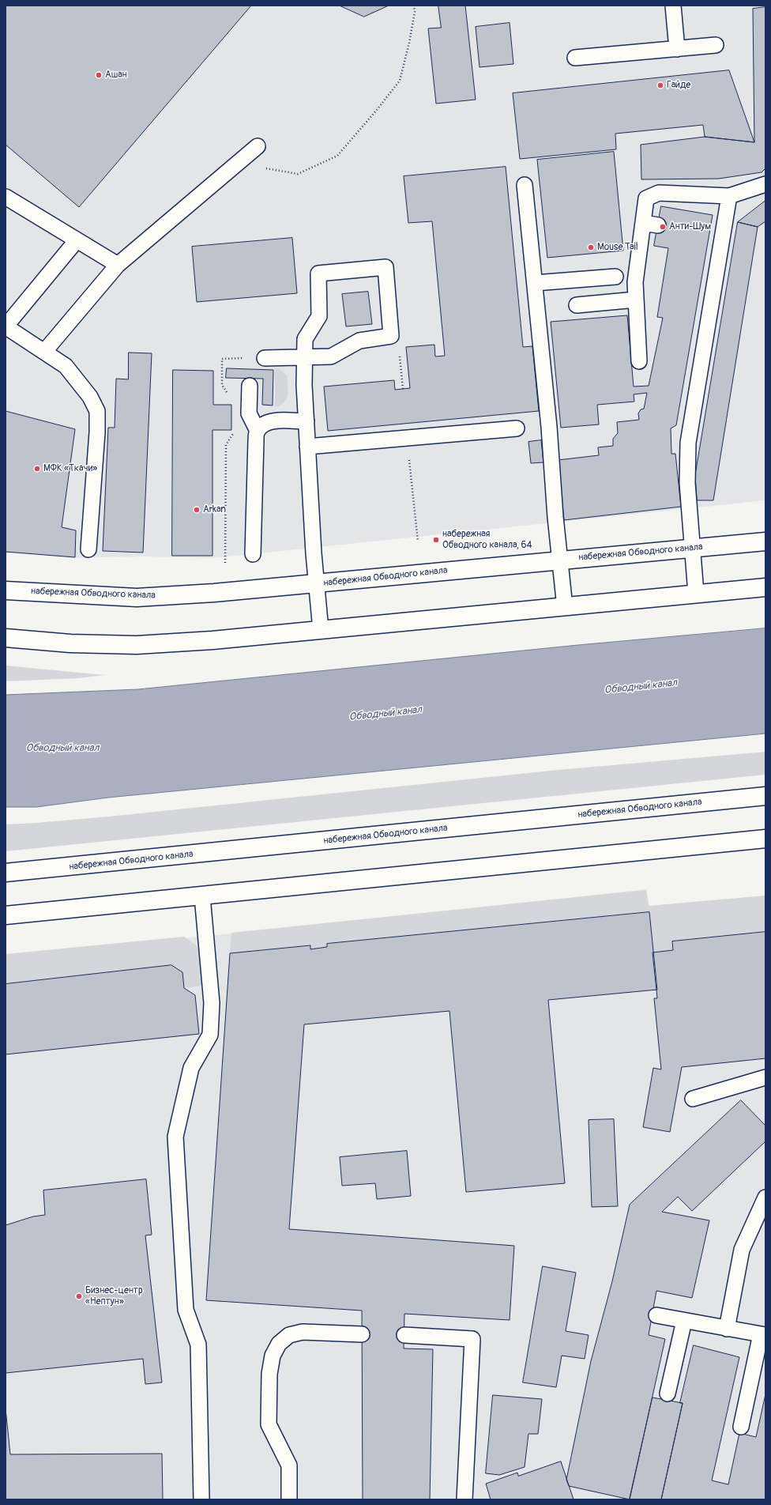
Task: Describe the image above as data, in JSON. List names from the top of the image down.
{
  "streets": {
    "main road": ["набережная Обводного канала"]
  },
  "water": ["Обводный канал"],
  "places": [
    "Ашан",
    "Гайде",
    "Анти-Шум",
    "Mouse Tail",
    "МФК «Ткачи»",
    "Arkan",
    "набережная Обводного канала, 64",
    "Бизнес-центр «Нептун»"
  ]
}
